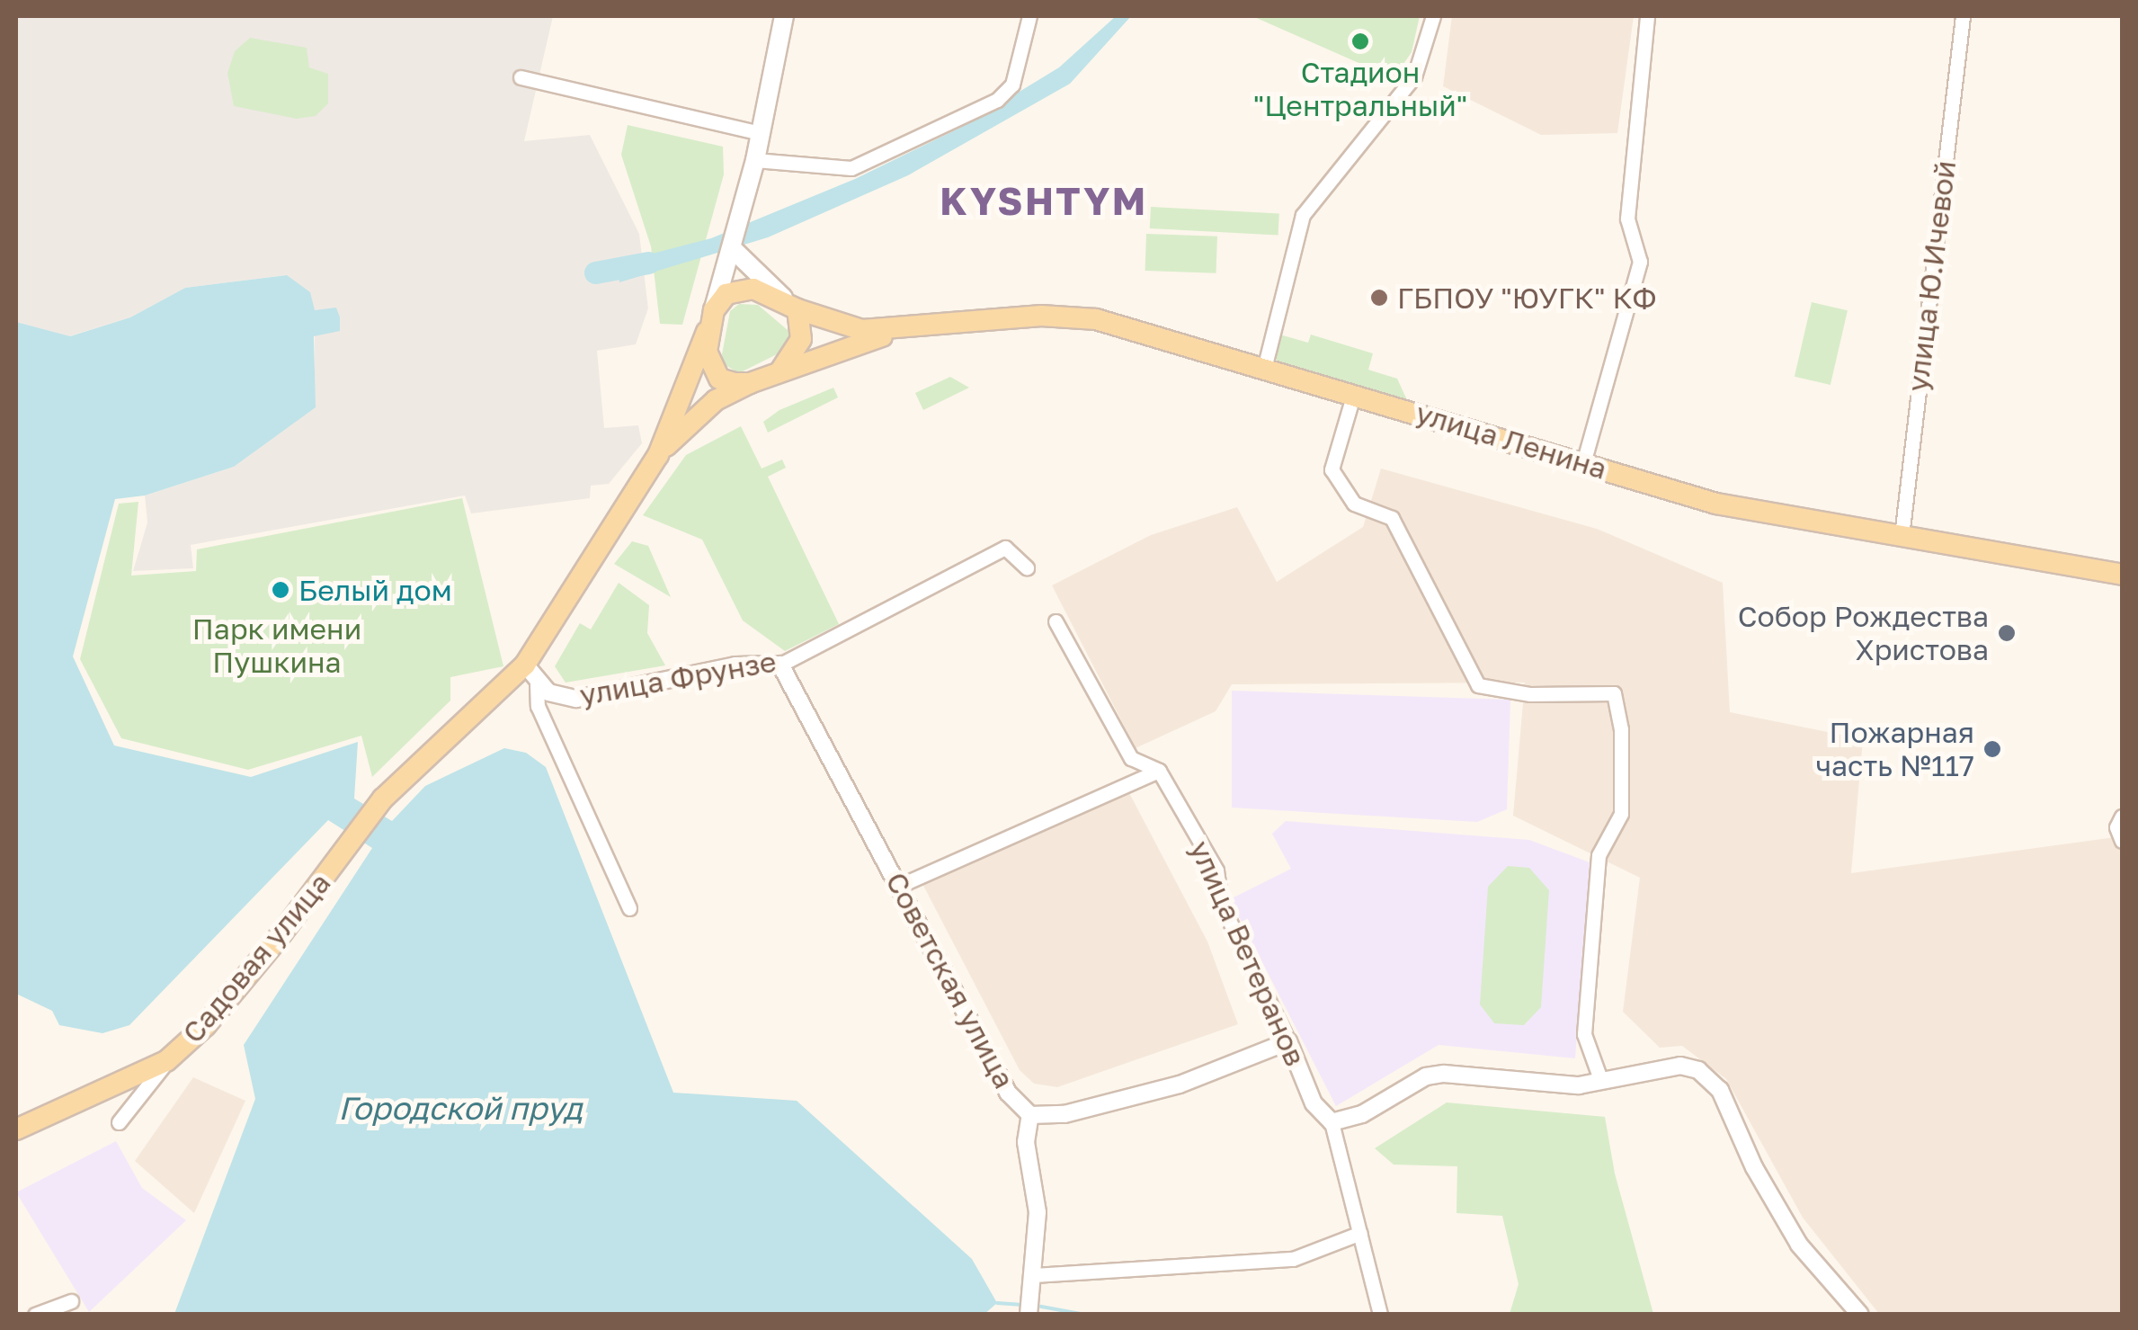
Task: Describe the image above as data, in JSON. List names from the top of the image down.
{
  "streets": {
    "main road": ["улица Ленина", "Садовая улица"],
    "street": [
      "улица Ю.Ичевой",
      "улица Фрунзе",
      "улица Ветеранов",
      "Советская улица"
    ]
  },
  "crossings": [
    ["улица Ю.Ичевой", "улица Ленина"],
    ["улица Фрунзе", "Садовая улица"],
    ["улица Фрунзе", "Советская улица"]
  ],
  "districts": ["KYSHTYM"],
  "water": ["Городской пруд"],
  "parks": ["Парк имени Пушкина"],
  "places": [
    "Стадион \"Центральный\"",
    "ГБПОУ \"ЮУГК\" КФ",
    "Белый дом",
    "Собор Рождества Христова",
    "Пожарная часть №117"
  ]
}
